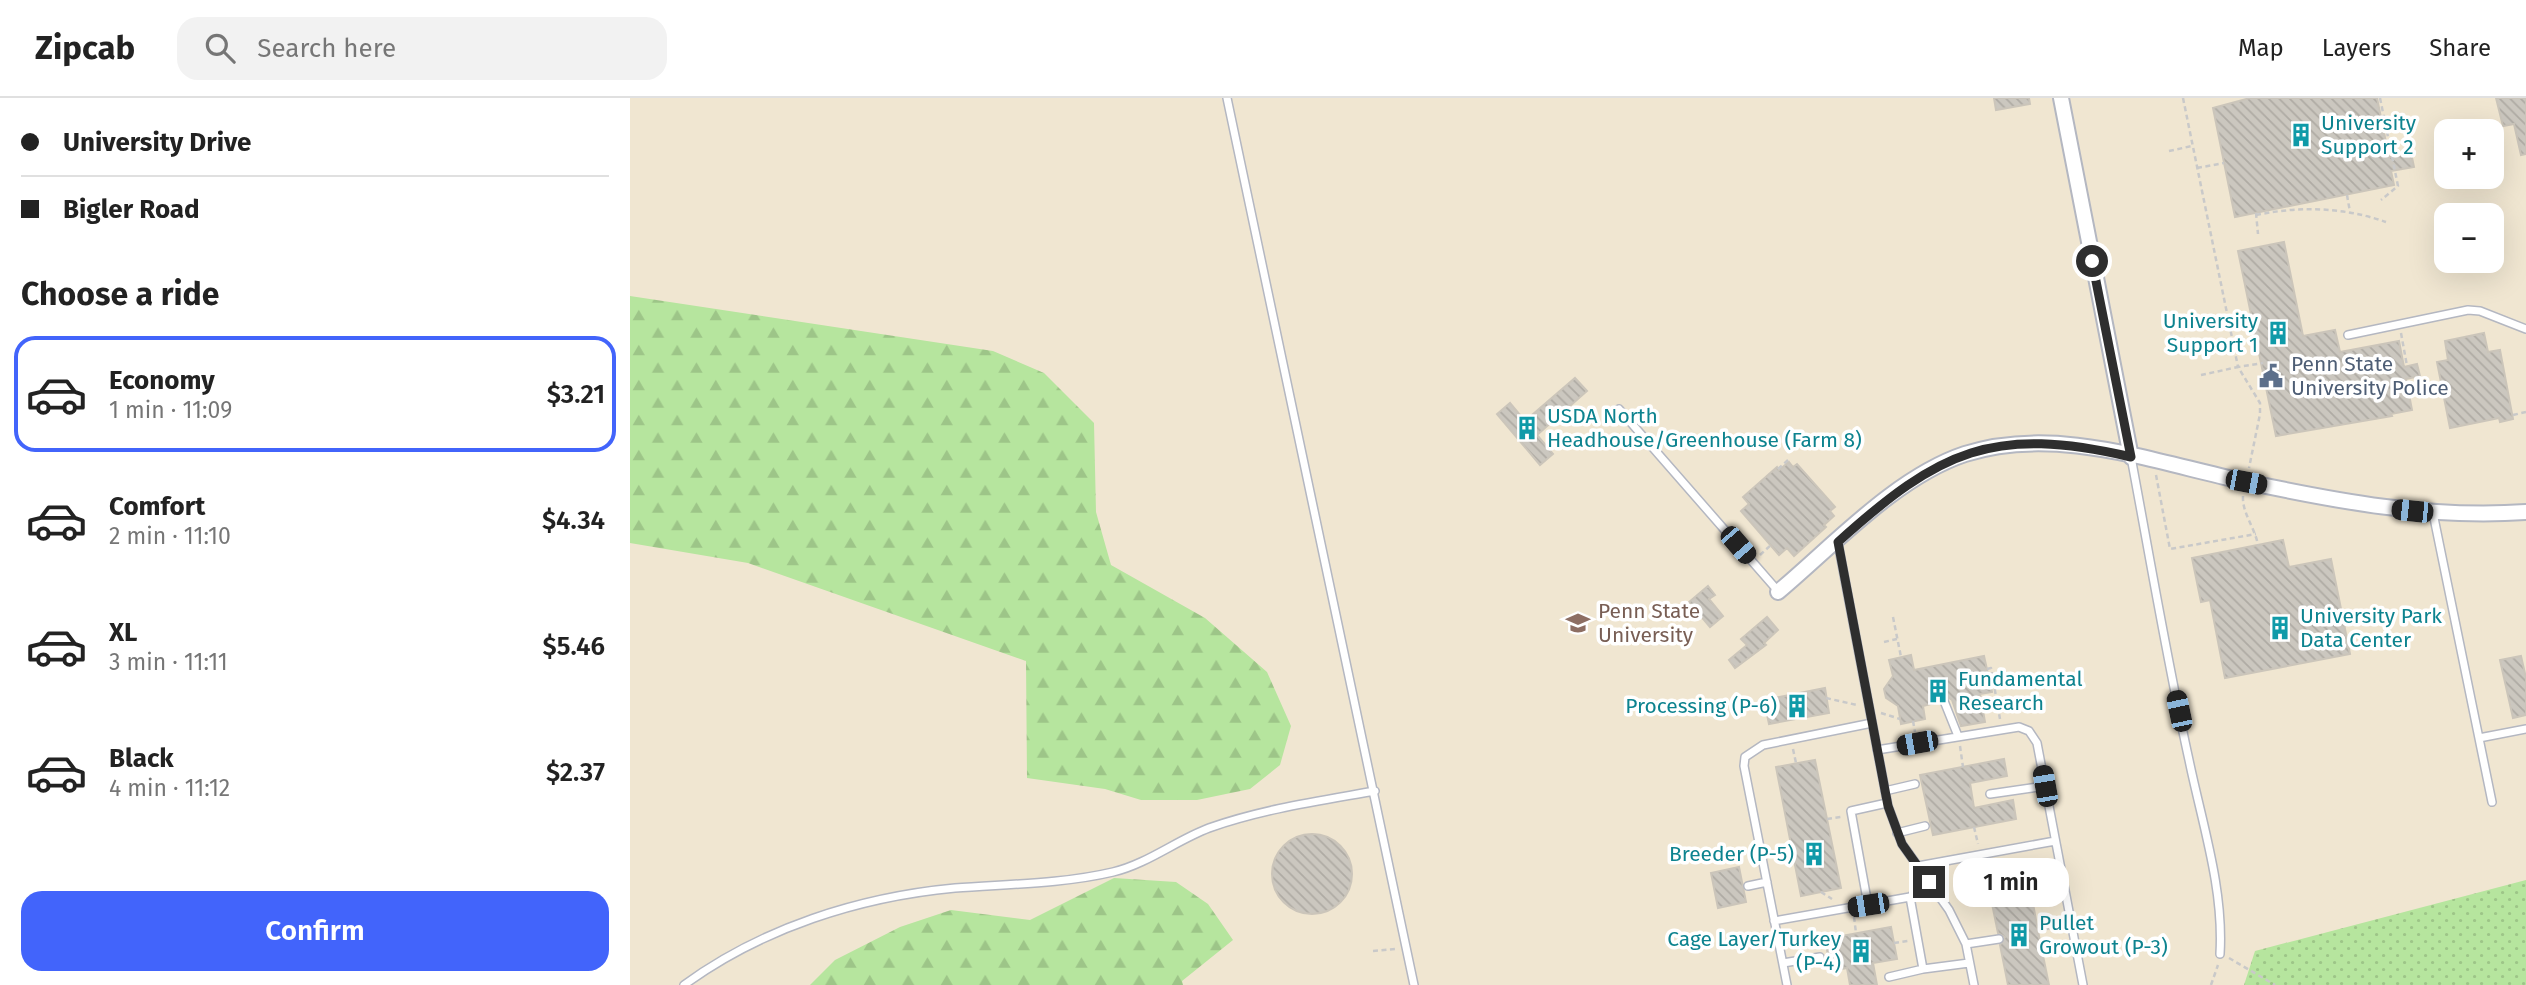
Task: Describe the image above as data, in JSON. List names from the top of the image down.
{
  "places": {
    "building": [
      "University Support 2",
      "University Support 1",
      "USDA North Headhouse/Greenhouse (Farm 8)",
      "University Park Data Center",
      "Fundamental Research",
      "Processing (P-6)",
      "Breeder (P-5)",
      "Pullet Growout (P-3)",
      "Cage Layer/Turkey (P-4)"
    ],
    "public building": ["Penn State University Police"],
    "school or university": ["Penn State University"]
  },
  "page": {
    "header": "Zipcab",
    "search": "Search here",
    "nav": ["Map", "Layers", "Share"],
    "banner": ["University Drive", "Bigler Road"],
    "map_buttons": ["+", "−"],
    "heading": "Choose a ride",
    "list": [
      {
        "name": "Economy",
        "note": "1 min · 11:09",
        "value": "$3.21"
      },
      {
        "name": "Comfort",
        "note": "2 min · 11:10",
        "value": "$4.34"
      },
      {
        "name": "XL",
        "note": "3 min · 11:11",
        "value": "$5.46"
      },
      {
        "name": "Black",
        "note": "4 min · 11:12",
        "value": "$2.37"
      }
    ],
    "bubble": "1 min",
    "buttons": "Confirm"
  }
}
